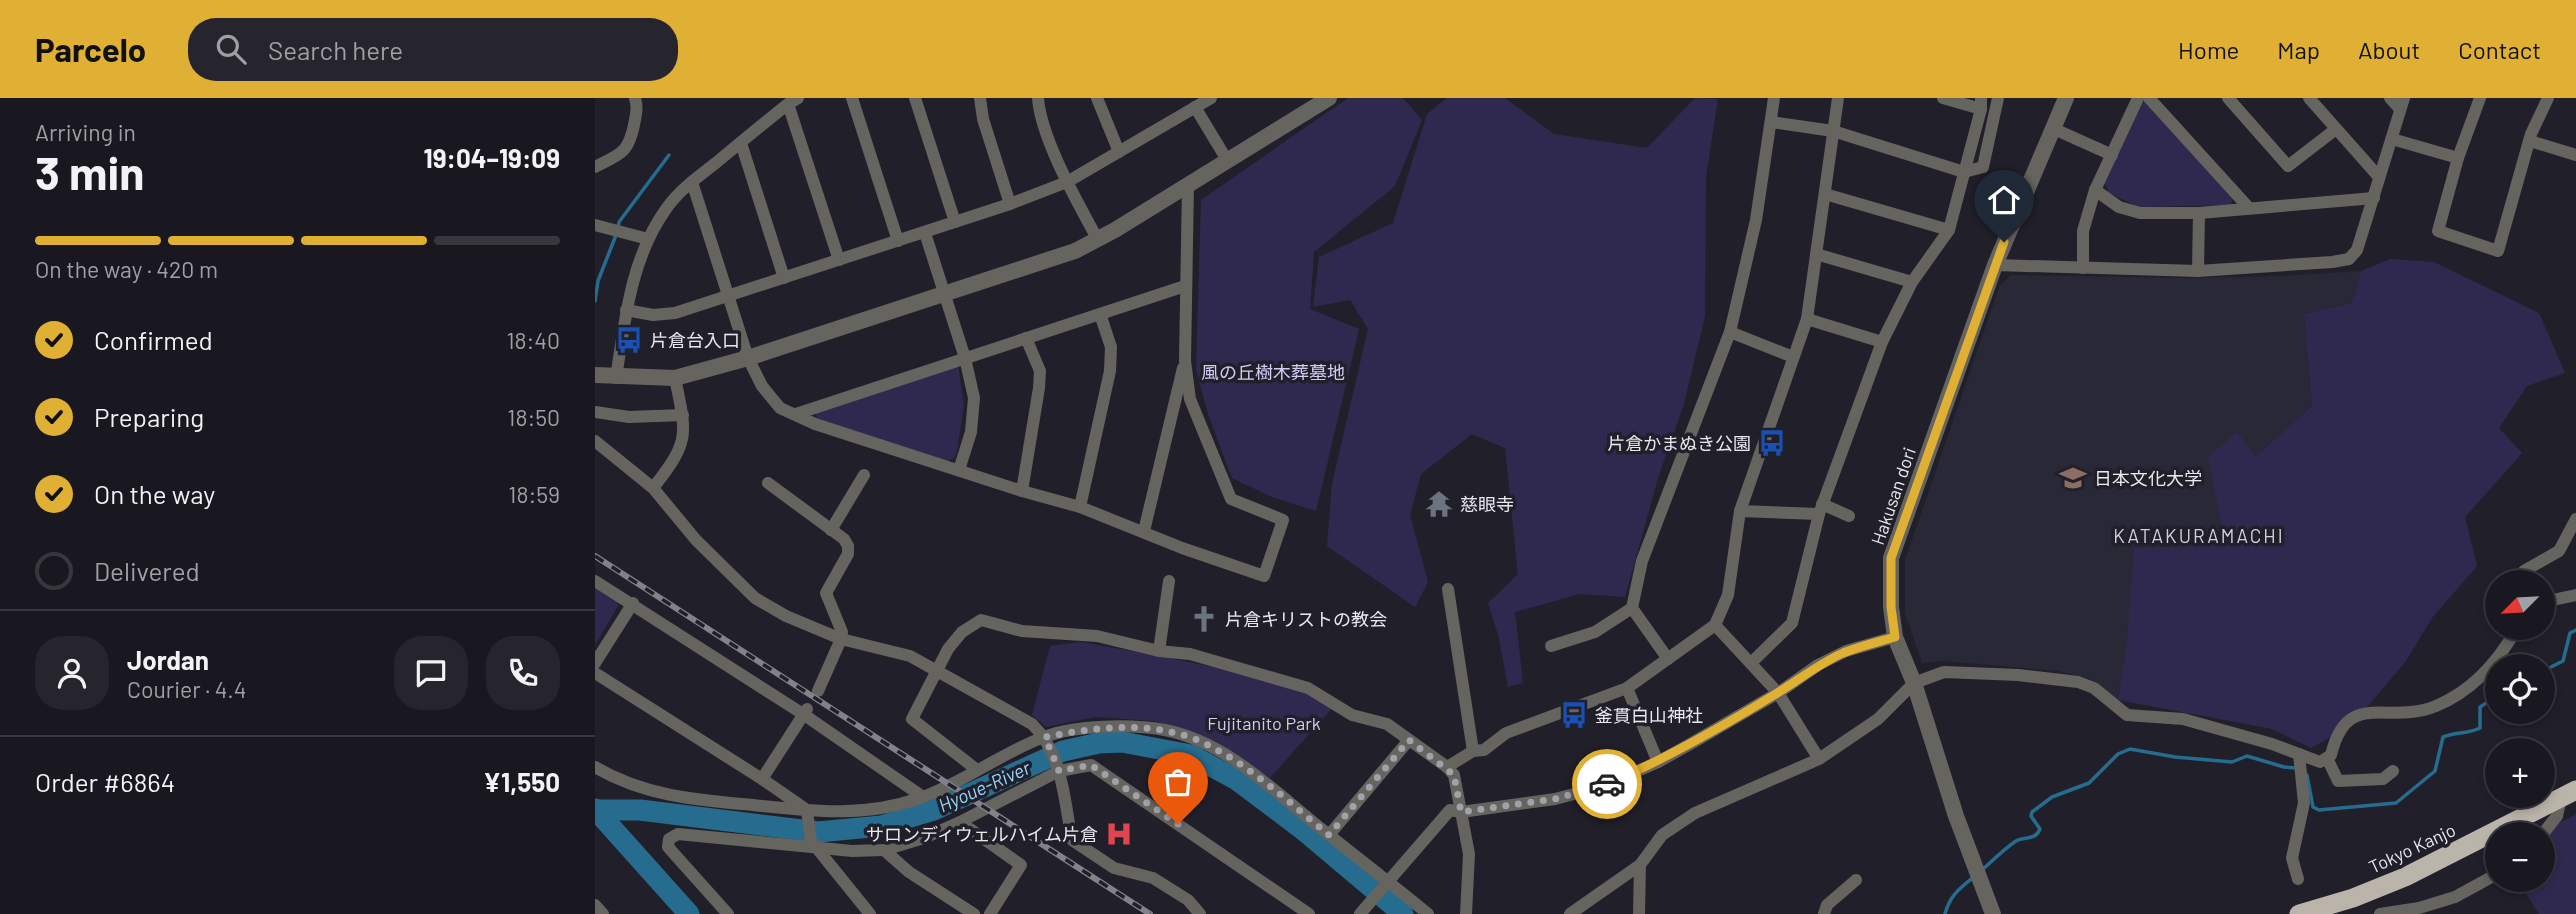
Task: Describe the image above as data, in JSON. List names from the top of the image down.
{
  "streets": {
    "highway": ["Tokyo Kanjo"],
    "street": ["Hakusan dori"]
  },
  "districts": ["KATAKURAMACHI"],
  "water": ["Hyoue-River"],
  "parks": ["風の丘樹木葬墓地", "Fujitanito Park"],
  "places": {
    "bus stop": ["片倉台入口", "片倉かまぬき公園", "釜貫白山神社"],
    "school or university": ["日本文化大学"],
    "temple": ["慈眼寺"],
    "church": ["片倉キリストの教会"],
    "hospital": ["サロンディウェルハイム片倉"]
  },
  "north": "bottom left",
  "page": {
    "header": "Parcelo",
    "search": "Search here",
    "nav": [
      "Home",
      "Map",
      "About",
      "Contact"
    ],
    "heading": ["3 min", "Arriving in", "19:04–19:09"],
    "panel": [
      "Jordan",
      "Courier · 4.4",
      "Order #6864",
      "¥1,550"
    ],
    "bar": "On the way · 420 m",
    "list": [
      ["Confirmed", "18:40"],
      ["Preparing", "18:50"],
      ["On the way", "18:59"],
      "Delivered"
    ],
    "map_buttons": ["+", "−"]
  }
}
